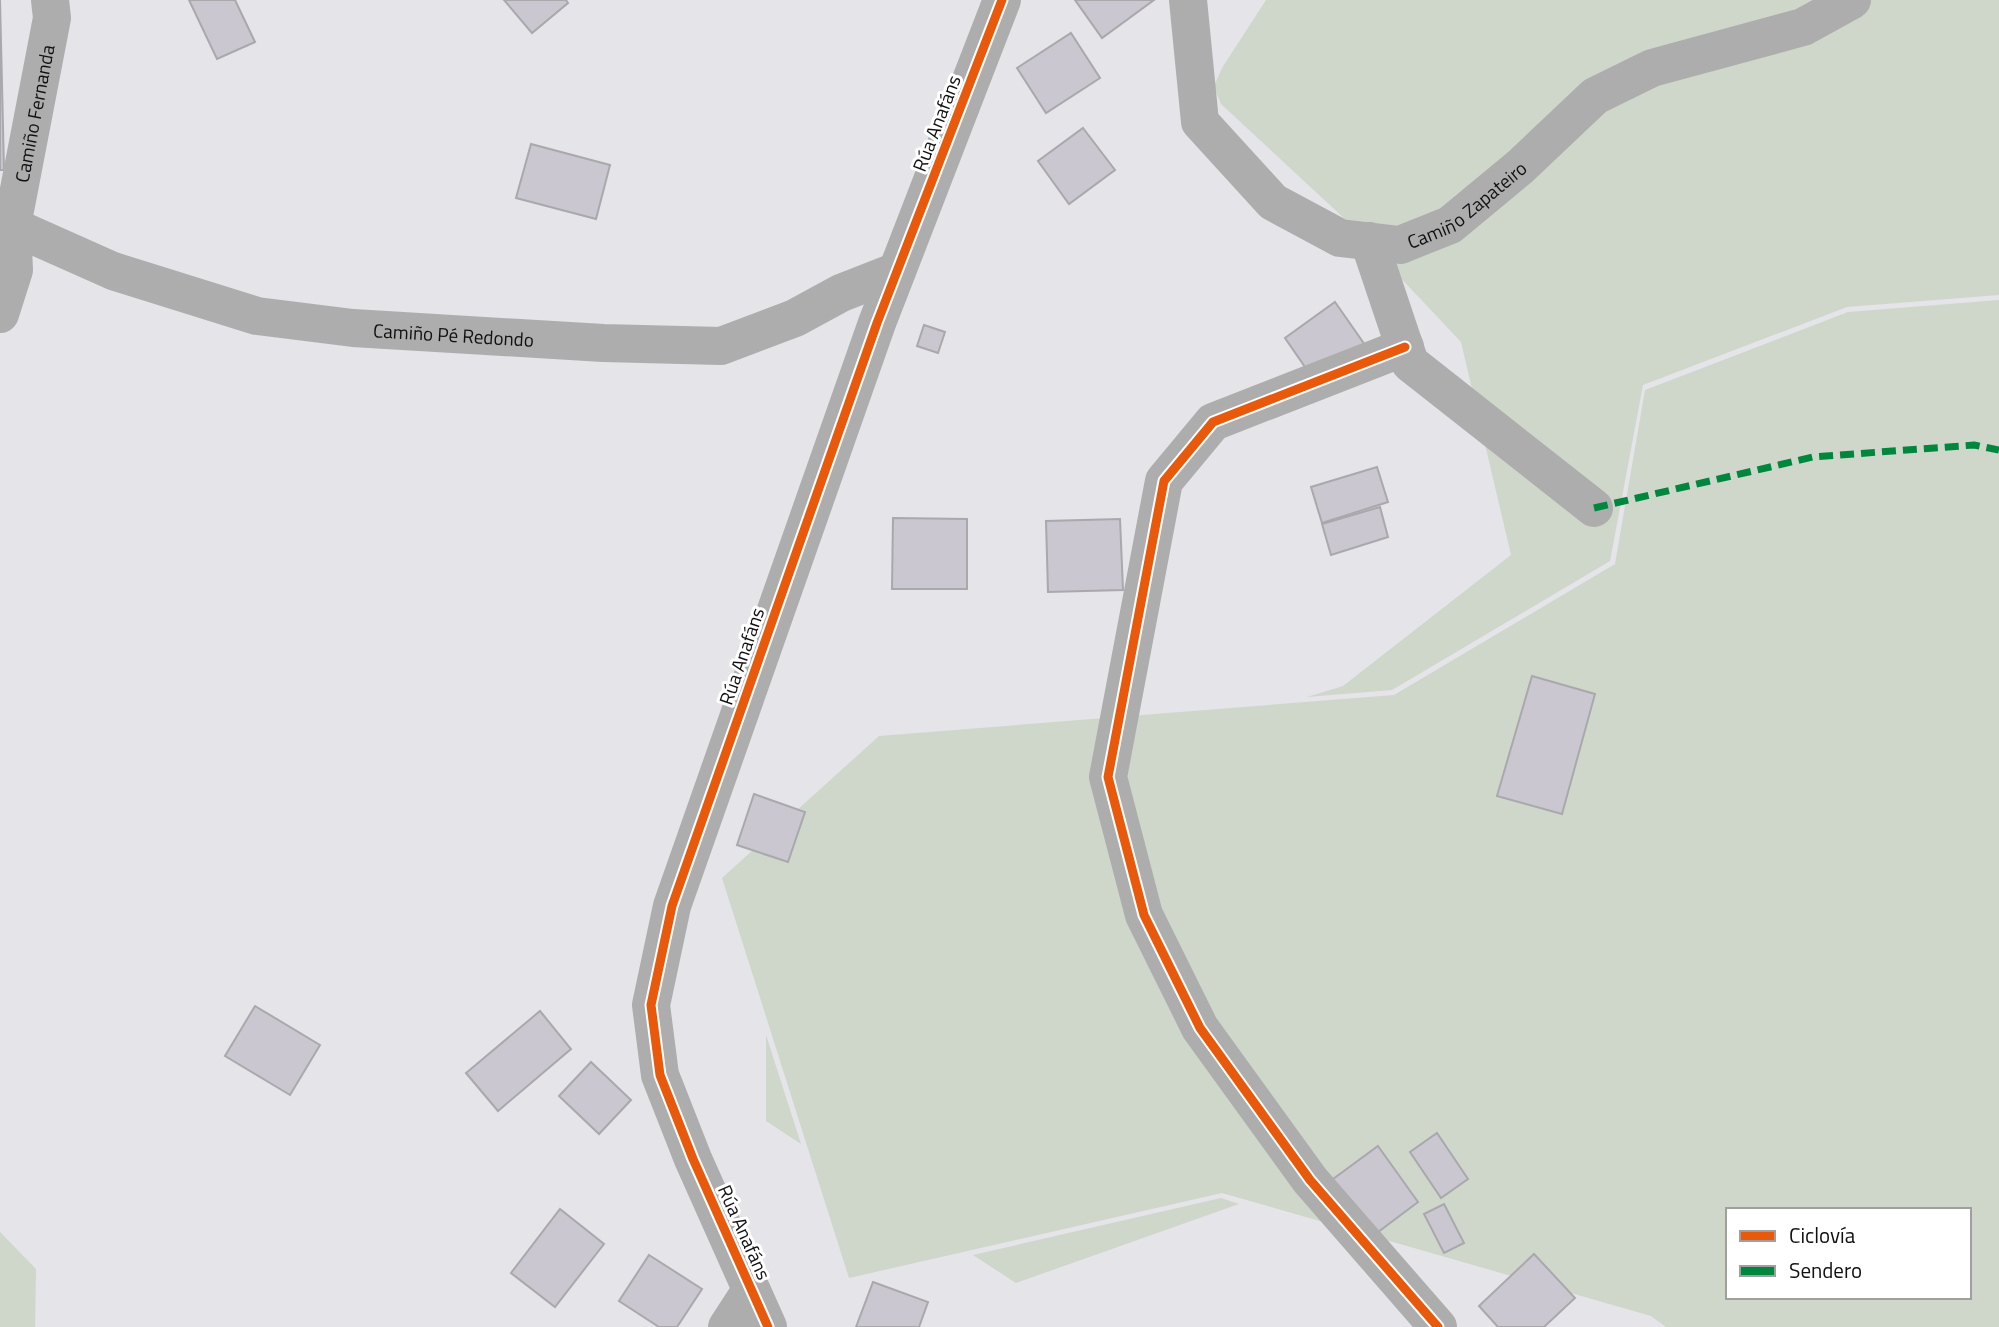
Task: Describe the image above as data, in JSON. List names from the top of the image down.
{
  "streets": {
    "street": [
      "Camiño Fernanda",
      "Rúa Anafáns",
      "Camiño Zapateiro",
      "Camiño Pé Redondo"
    ]
  },
  "crossings": [
    ["Camiño Fernanda", "Camiño Pé Redondo"],
    ["Rúa Anafáns", "Camiño Pé Redondo"]
  ],
  "legend": ["Ciclovía", "Sendero"]
}
